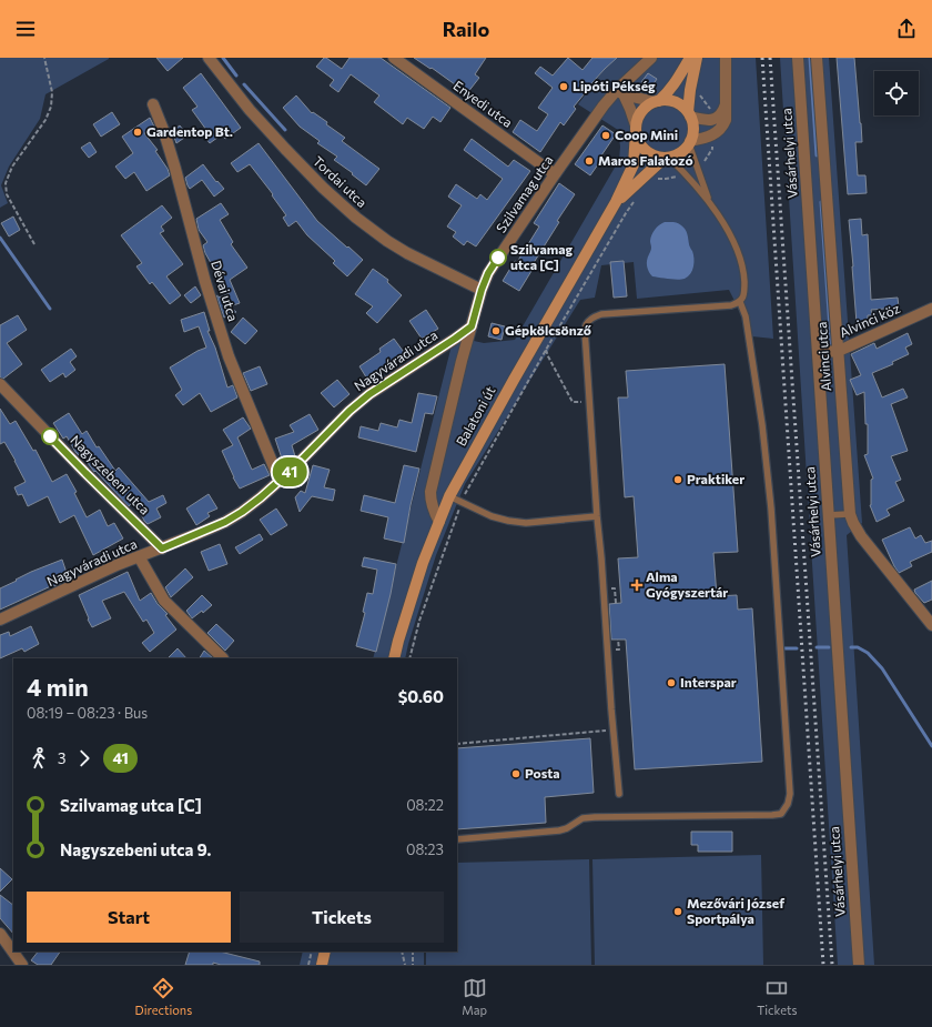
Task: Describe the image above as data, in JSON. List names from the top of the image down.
{
  "streets": {
    "main road": ["Balatoni út"],
    "street": [
      "Enyedi utca",
      "Vásárhelyi utca",
      "Tordai utca",
      "Szilvamag utca",
      "Dévai utca",
      "Alvinci köz",
      "Alvinci utca",
      "Nagyváradi utca",
      "Nagyszebeni utca"
    ]
  },
  "crossings": [
    ["Enyedi utca", "Szilvamag utca"],
    ["Vásárhelyi utca", "Alvinci köz"],
    ["Tordai utca", "Szilvamag utca"],
    ["Szilvamag utca", "Nagyváradi utca"],
    ["Szilvamag utca", "Balatoni út"],
    ["Dévai utca", "Nagyváradi utca"],
    ["Alvinci köz", "Alvinci utca"],
    ["Nagyváradi utca", "Nagyszebeni utca"]
  ],
  "places": {
    "other": [
      "Lipóti Pékség",
      "Gardentop Bt.",
      "Coop Mini",
      "Maros Falatozó",
      "Szilvamag utca [C]",
      "Gépkölcsönző",
      "Praktiker",
      "Interspar",
      "Posta",
      "Mezővári József Sportpálya"
    ],
    "health": ["Alma Gyógyszertár"]
  },
  "lines": ["bus line 41"],
  "page": {
    "header": "Railo",
    "on_map": "41",
    "heading": ["4 min", "08:19 – 08:23 · Bus", "$0.60"],
    "legs": ["3", "41"],
    "list": [
      {
        "name": "Szilvamag utca [C]",
        "value": "08:22"
      },
      {
        "name": "Nagyszebeni utca 9.",
        "value": "08:23"
      }
    ],
    "buttons": ["Start", "Tickets"],
    "tabs": ["Directions", "Map", "Tickets"]
  }
}
